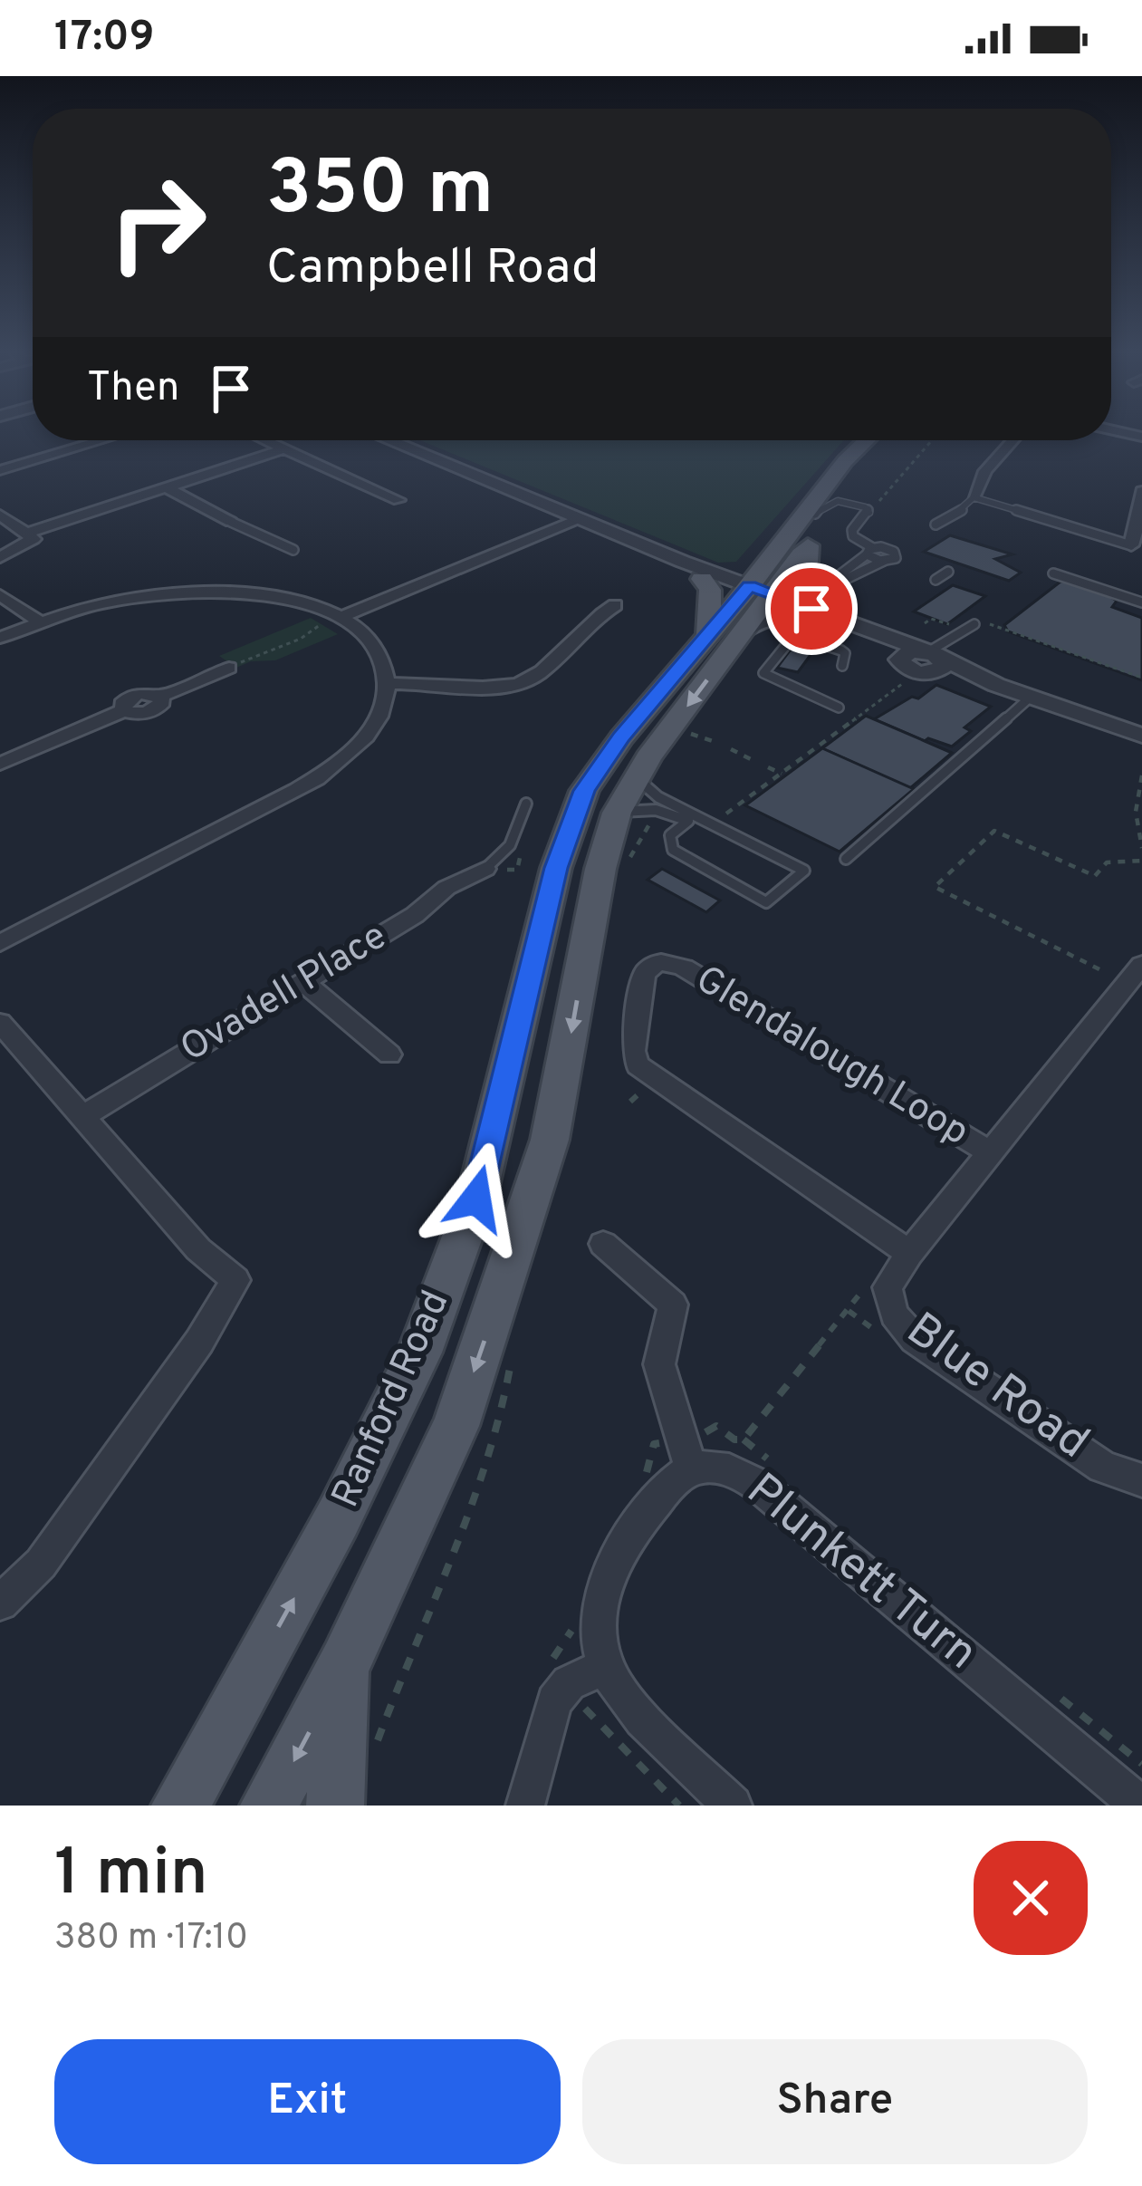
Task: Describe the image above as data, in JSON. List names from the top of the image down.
{
  "streets": {
    "main road": ["Ranford Road"],
    "street": [
      "Ovadell Place",
      "Glendalough Loop",
      "Blue Road",
      "Plunkett Turn"
    ]
  },
  "crossings": [
    ["Glendalough Loop", "Blue Road"]
  ],
  "page": {
    "status": "17:09",
    "turn": ["350 m", "Campbell Road"],
    "then": "Then",
    "heading": ["1 min", "380 m · 17:10"],
    "buttons": ["Exit", "Share"]
  }
}
